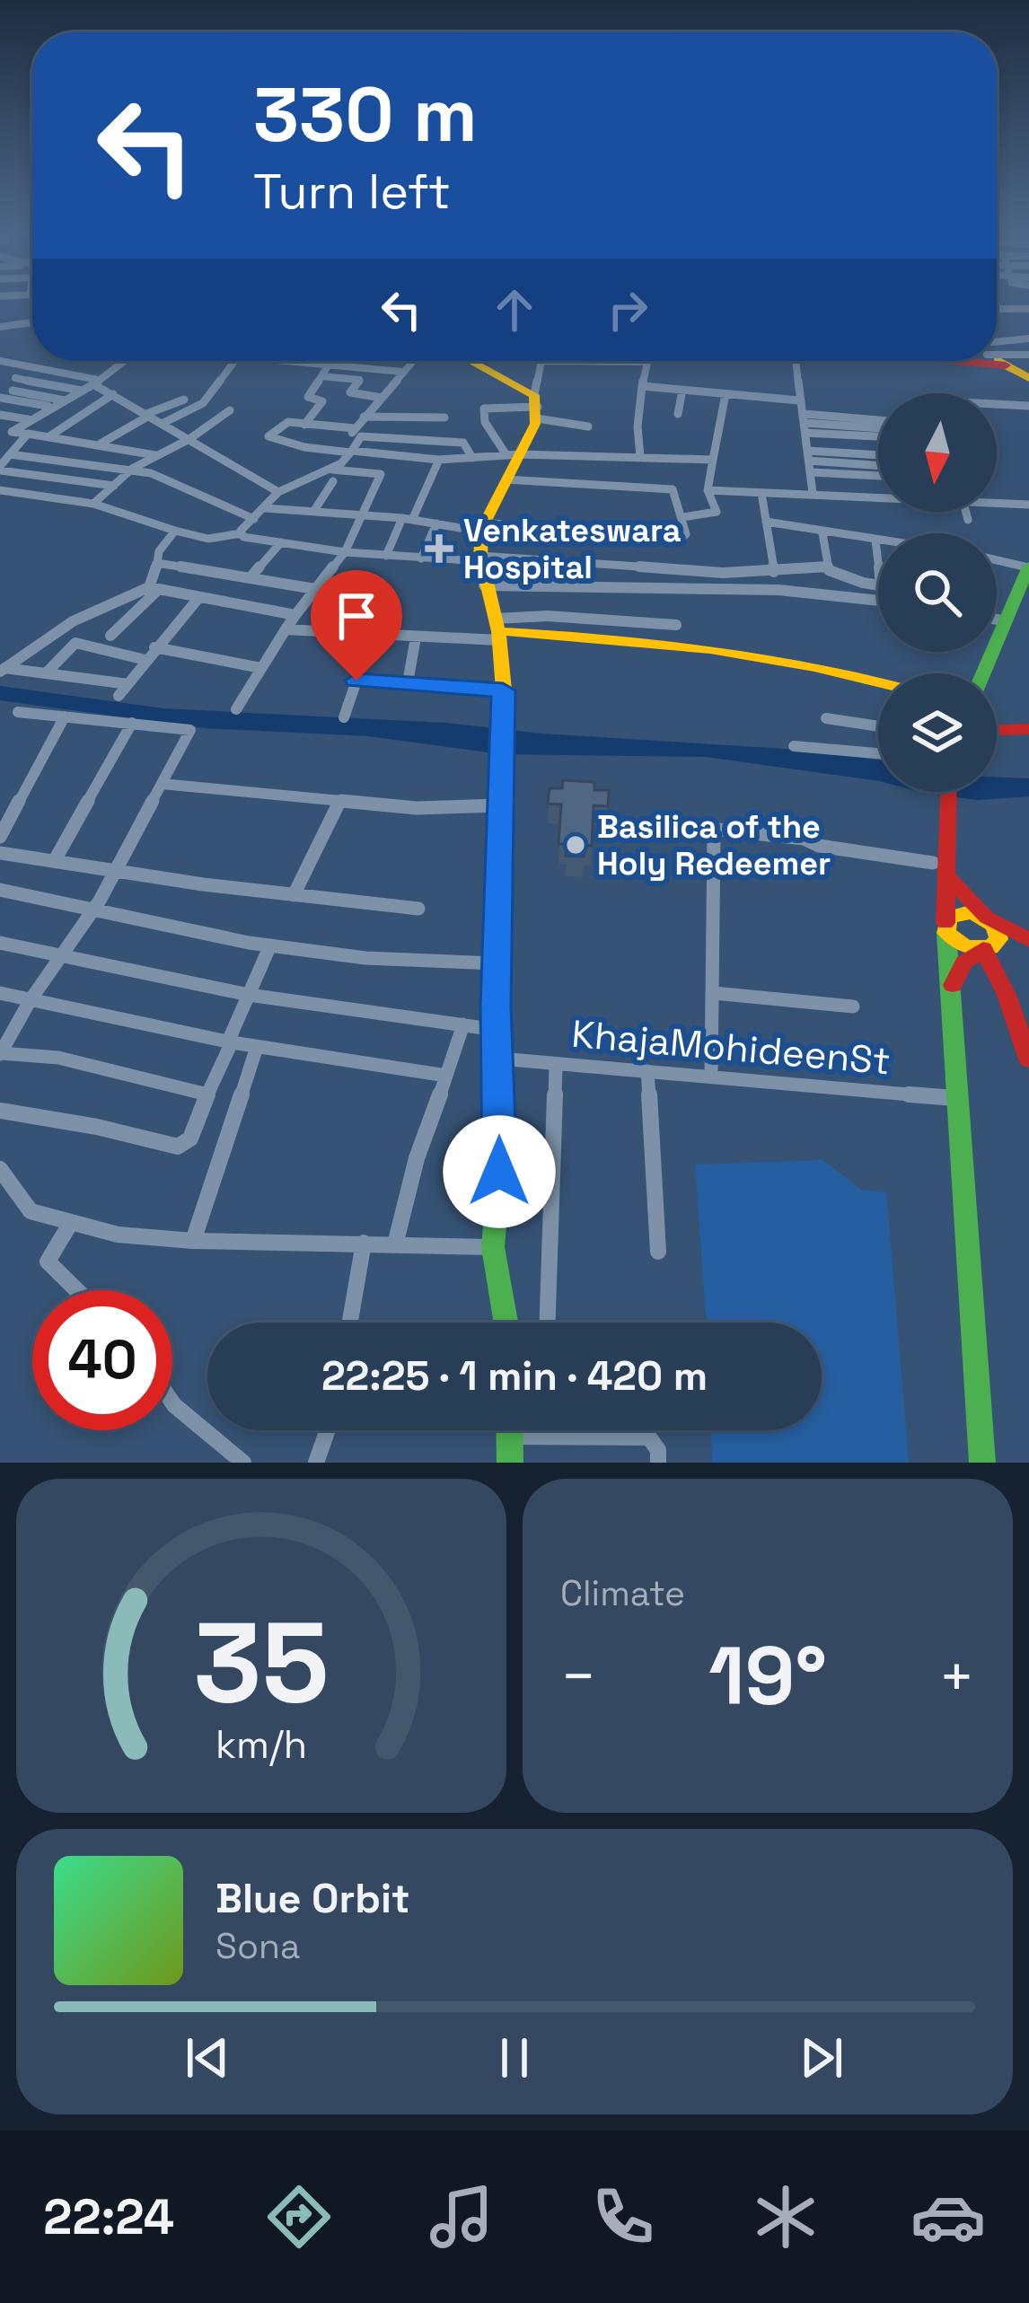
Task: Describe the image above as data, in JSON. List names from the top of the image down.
{
  "streets": {
    "street": ["KhajaMohideenSt"]
  },
  "places": {
    "health": ["Venkateswara Hospital"],
    "other": ["Basilica of the Holy Redeemer"]
  },
  "north": "bottom",
  "page": {
    "turn": ["330 m", "Turn left"],
    "limit": "40",
    "trip": "22:25 · 1 min · 420 m",
    "tile": "Climate",
    "heat": ["−", "19°", "+"],
    "song": ["Blue Orbit", "Sona"],
    "tabs": "22:24",
    "gauge": ["35", "km/h"]
  }
}
